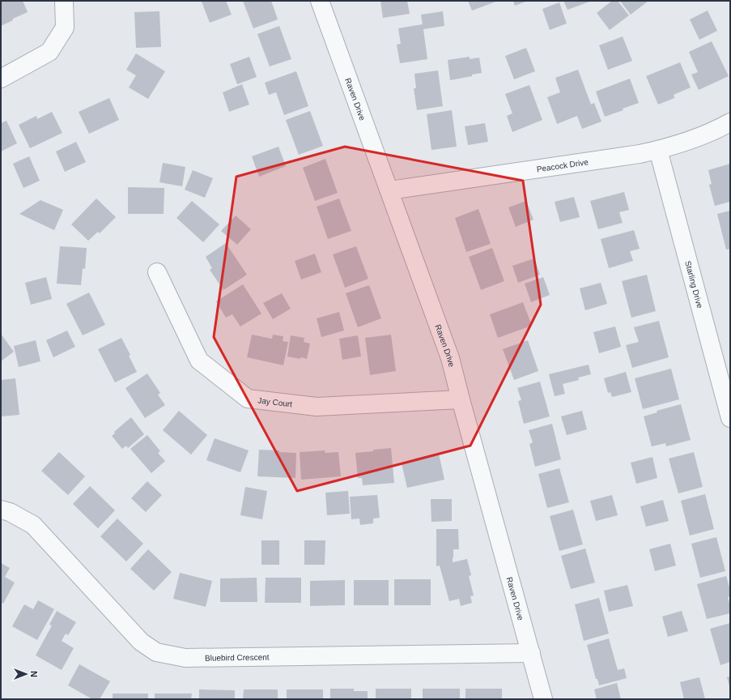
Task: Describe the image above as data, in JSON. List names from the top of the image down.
{
  "streets": {
    "street": [
      "Raven Drive",
      "Peacock Drive",
      "Starling Drive",
      "Jay Court",
      "Bluebird Crescent"
    ]
  },
  "crossings": [
    ["Raven Drive", "Peacock Drive"],
    ["Raven Drive", "Jay Court"],
    ["Raven Drive", "Bluebird Crescent"],
    ["Peacock Drive", "Starling Drive"]
  ],
  "north": "right"
}
